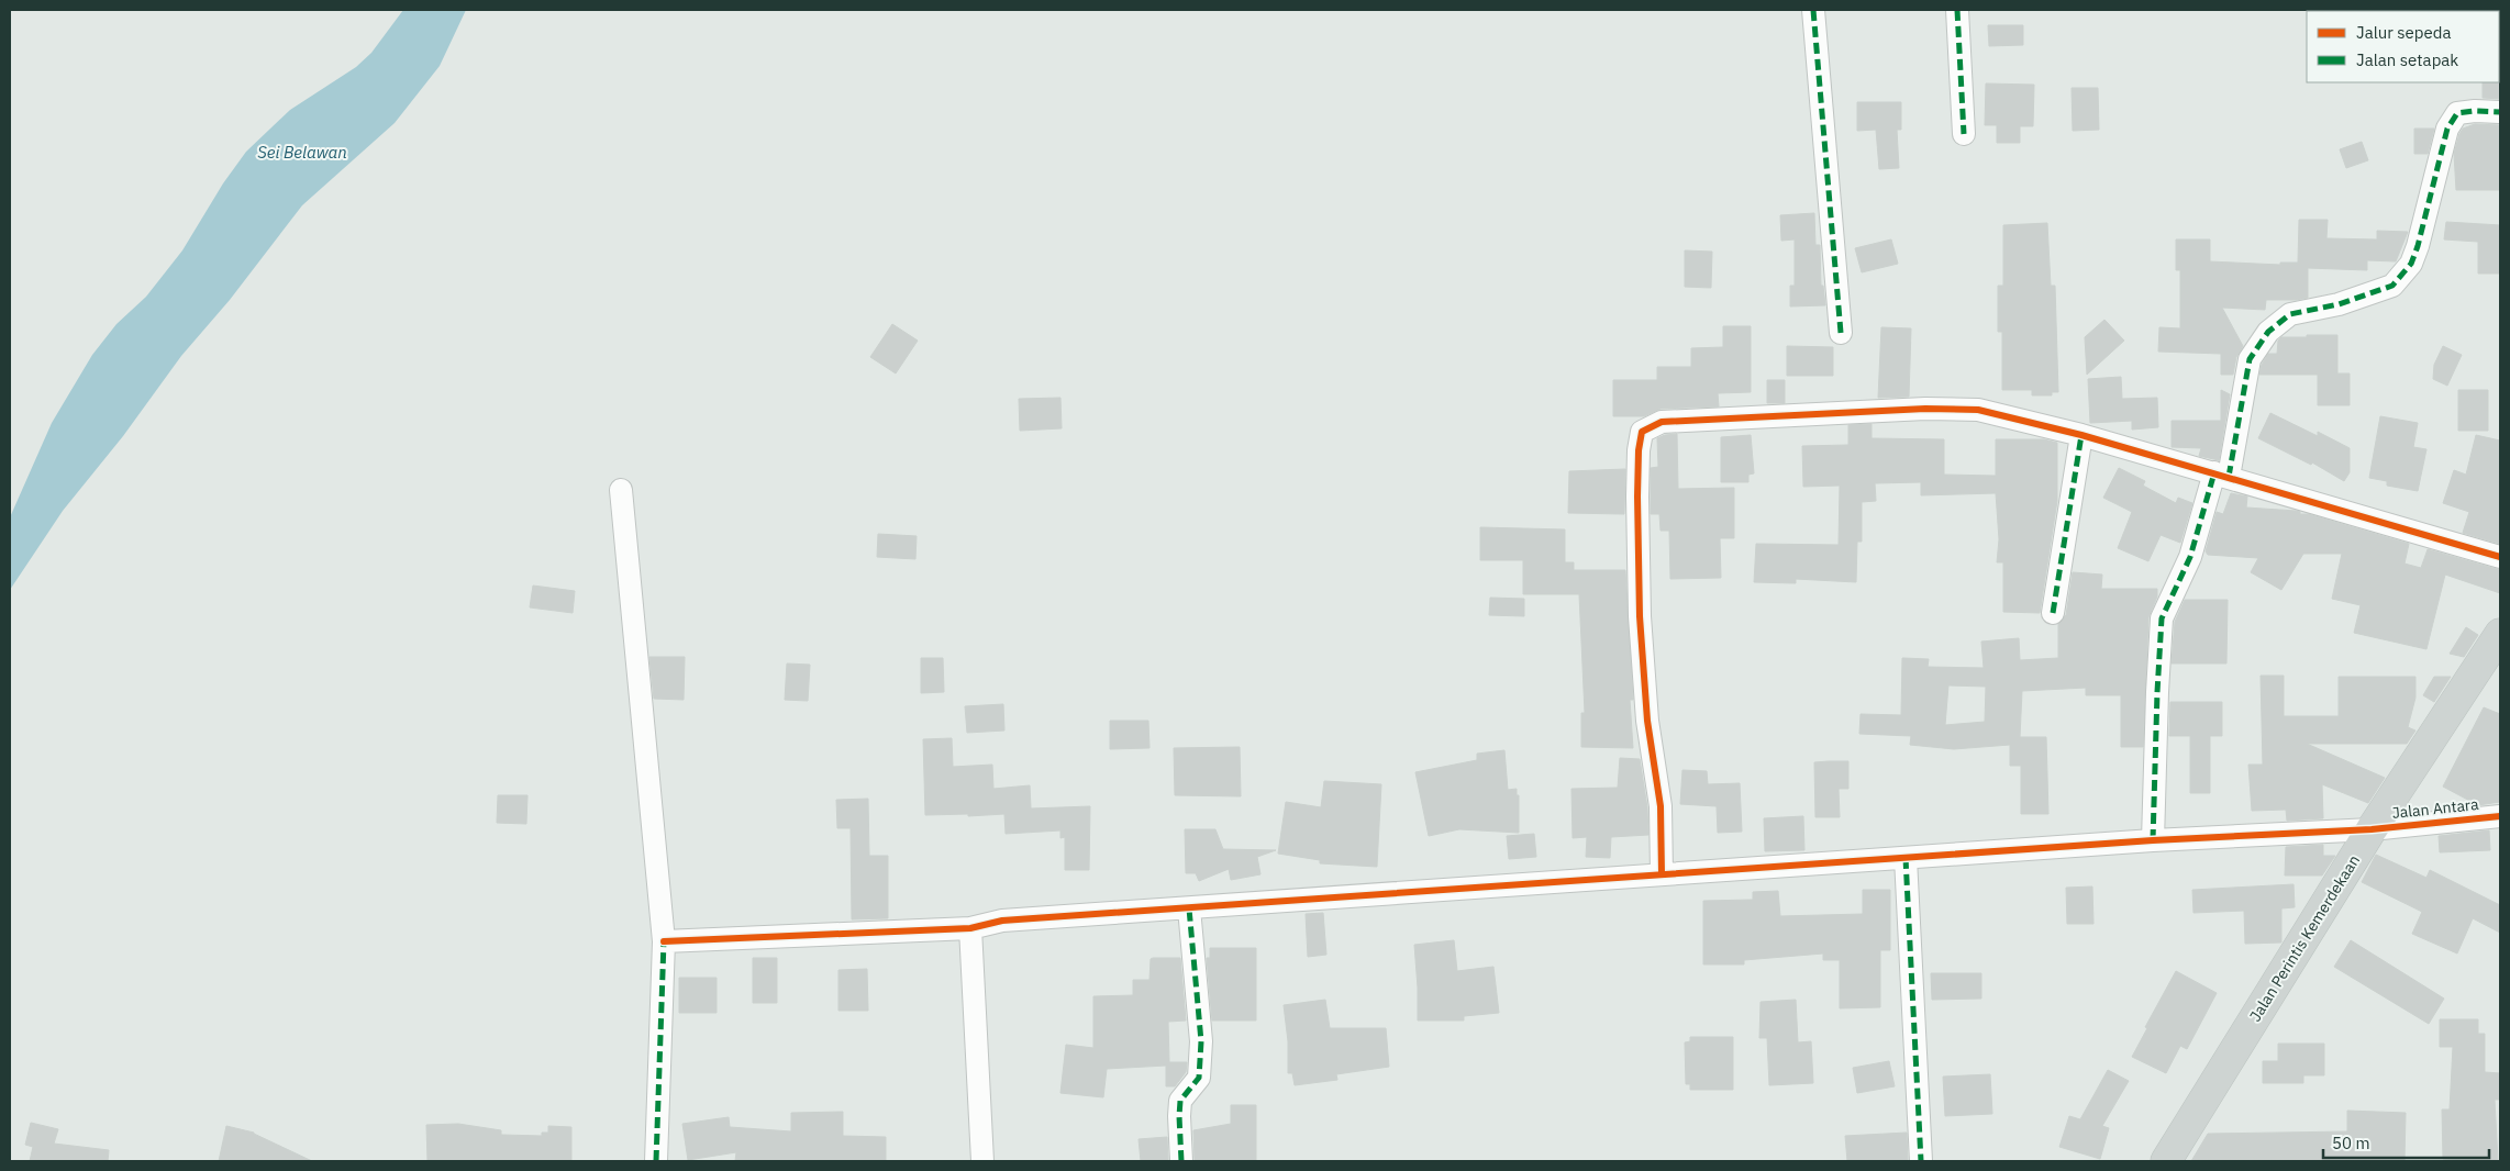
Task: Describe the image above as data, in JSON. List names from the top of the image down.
{
  "streets": {
    "main road": ["Jalan Perintis Kemerdekaan"],
    "street": ["Jalan Antara"]
  },
  "crossings": [
    ["Jalan Antara", "Jalan Perintis Kemerdekaan"]
  ],
  "water": ["Sei Belawan"],
  "legend": ["Jalur sepeda", "Jalan setapak"],
  "scale_bar": "50 m"
}
